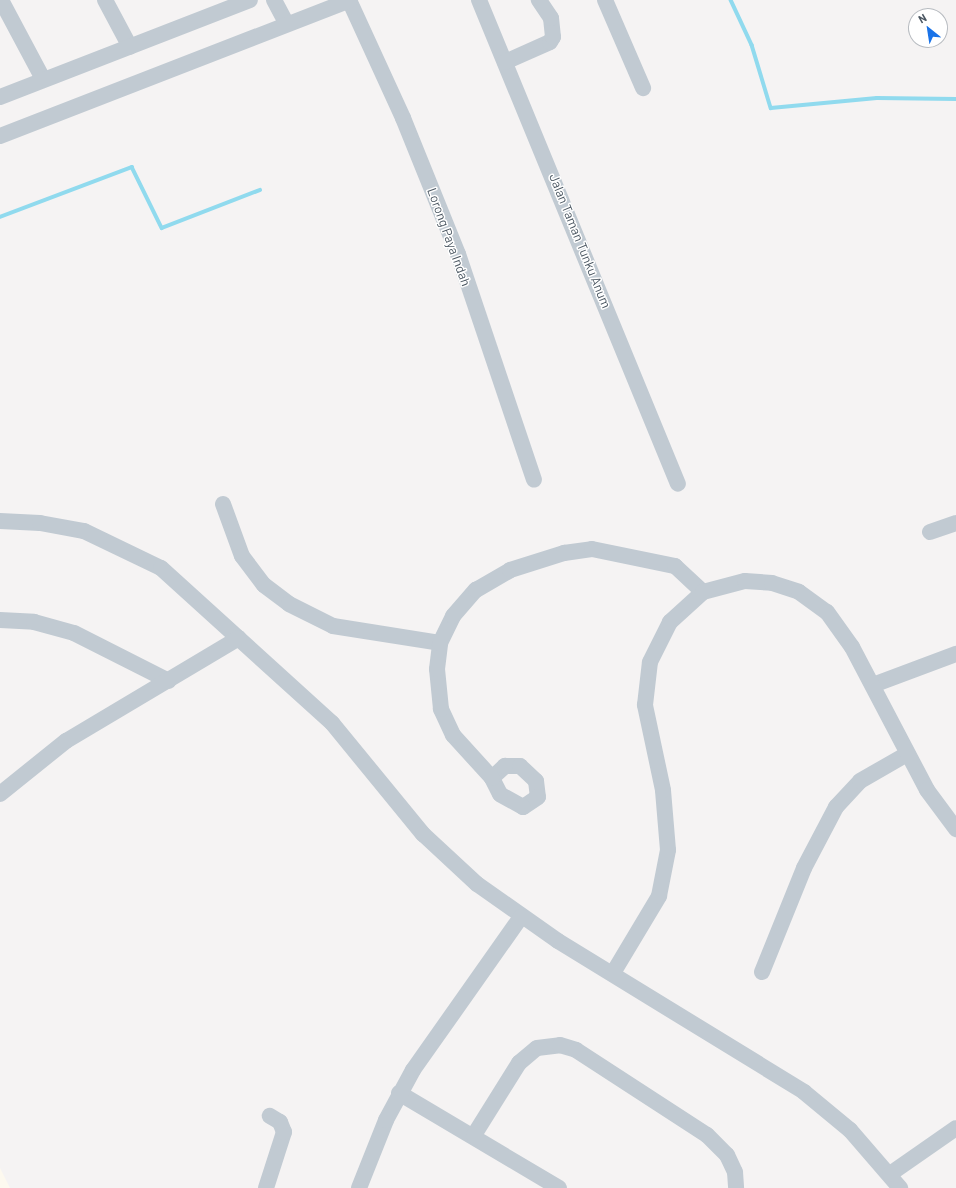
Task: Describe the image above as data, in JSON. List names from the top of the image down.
{
  "streets": {
    "street": ["Lorong Paya Indah", "Jalan Taman Tunku Anum"]
  },
  "north": "top left"
}
